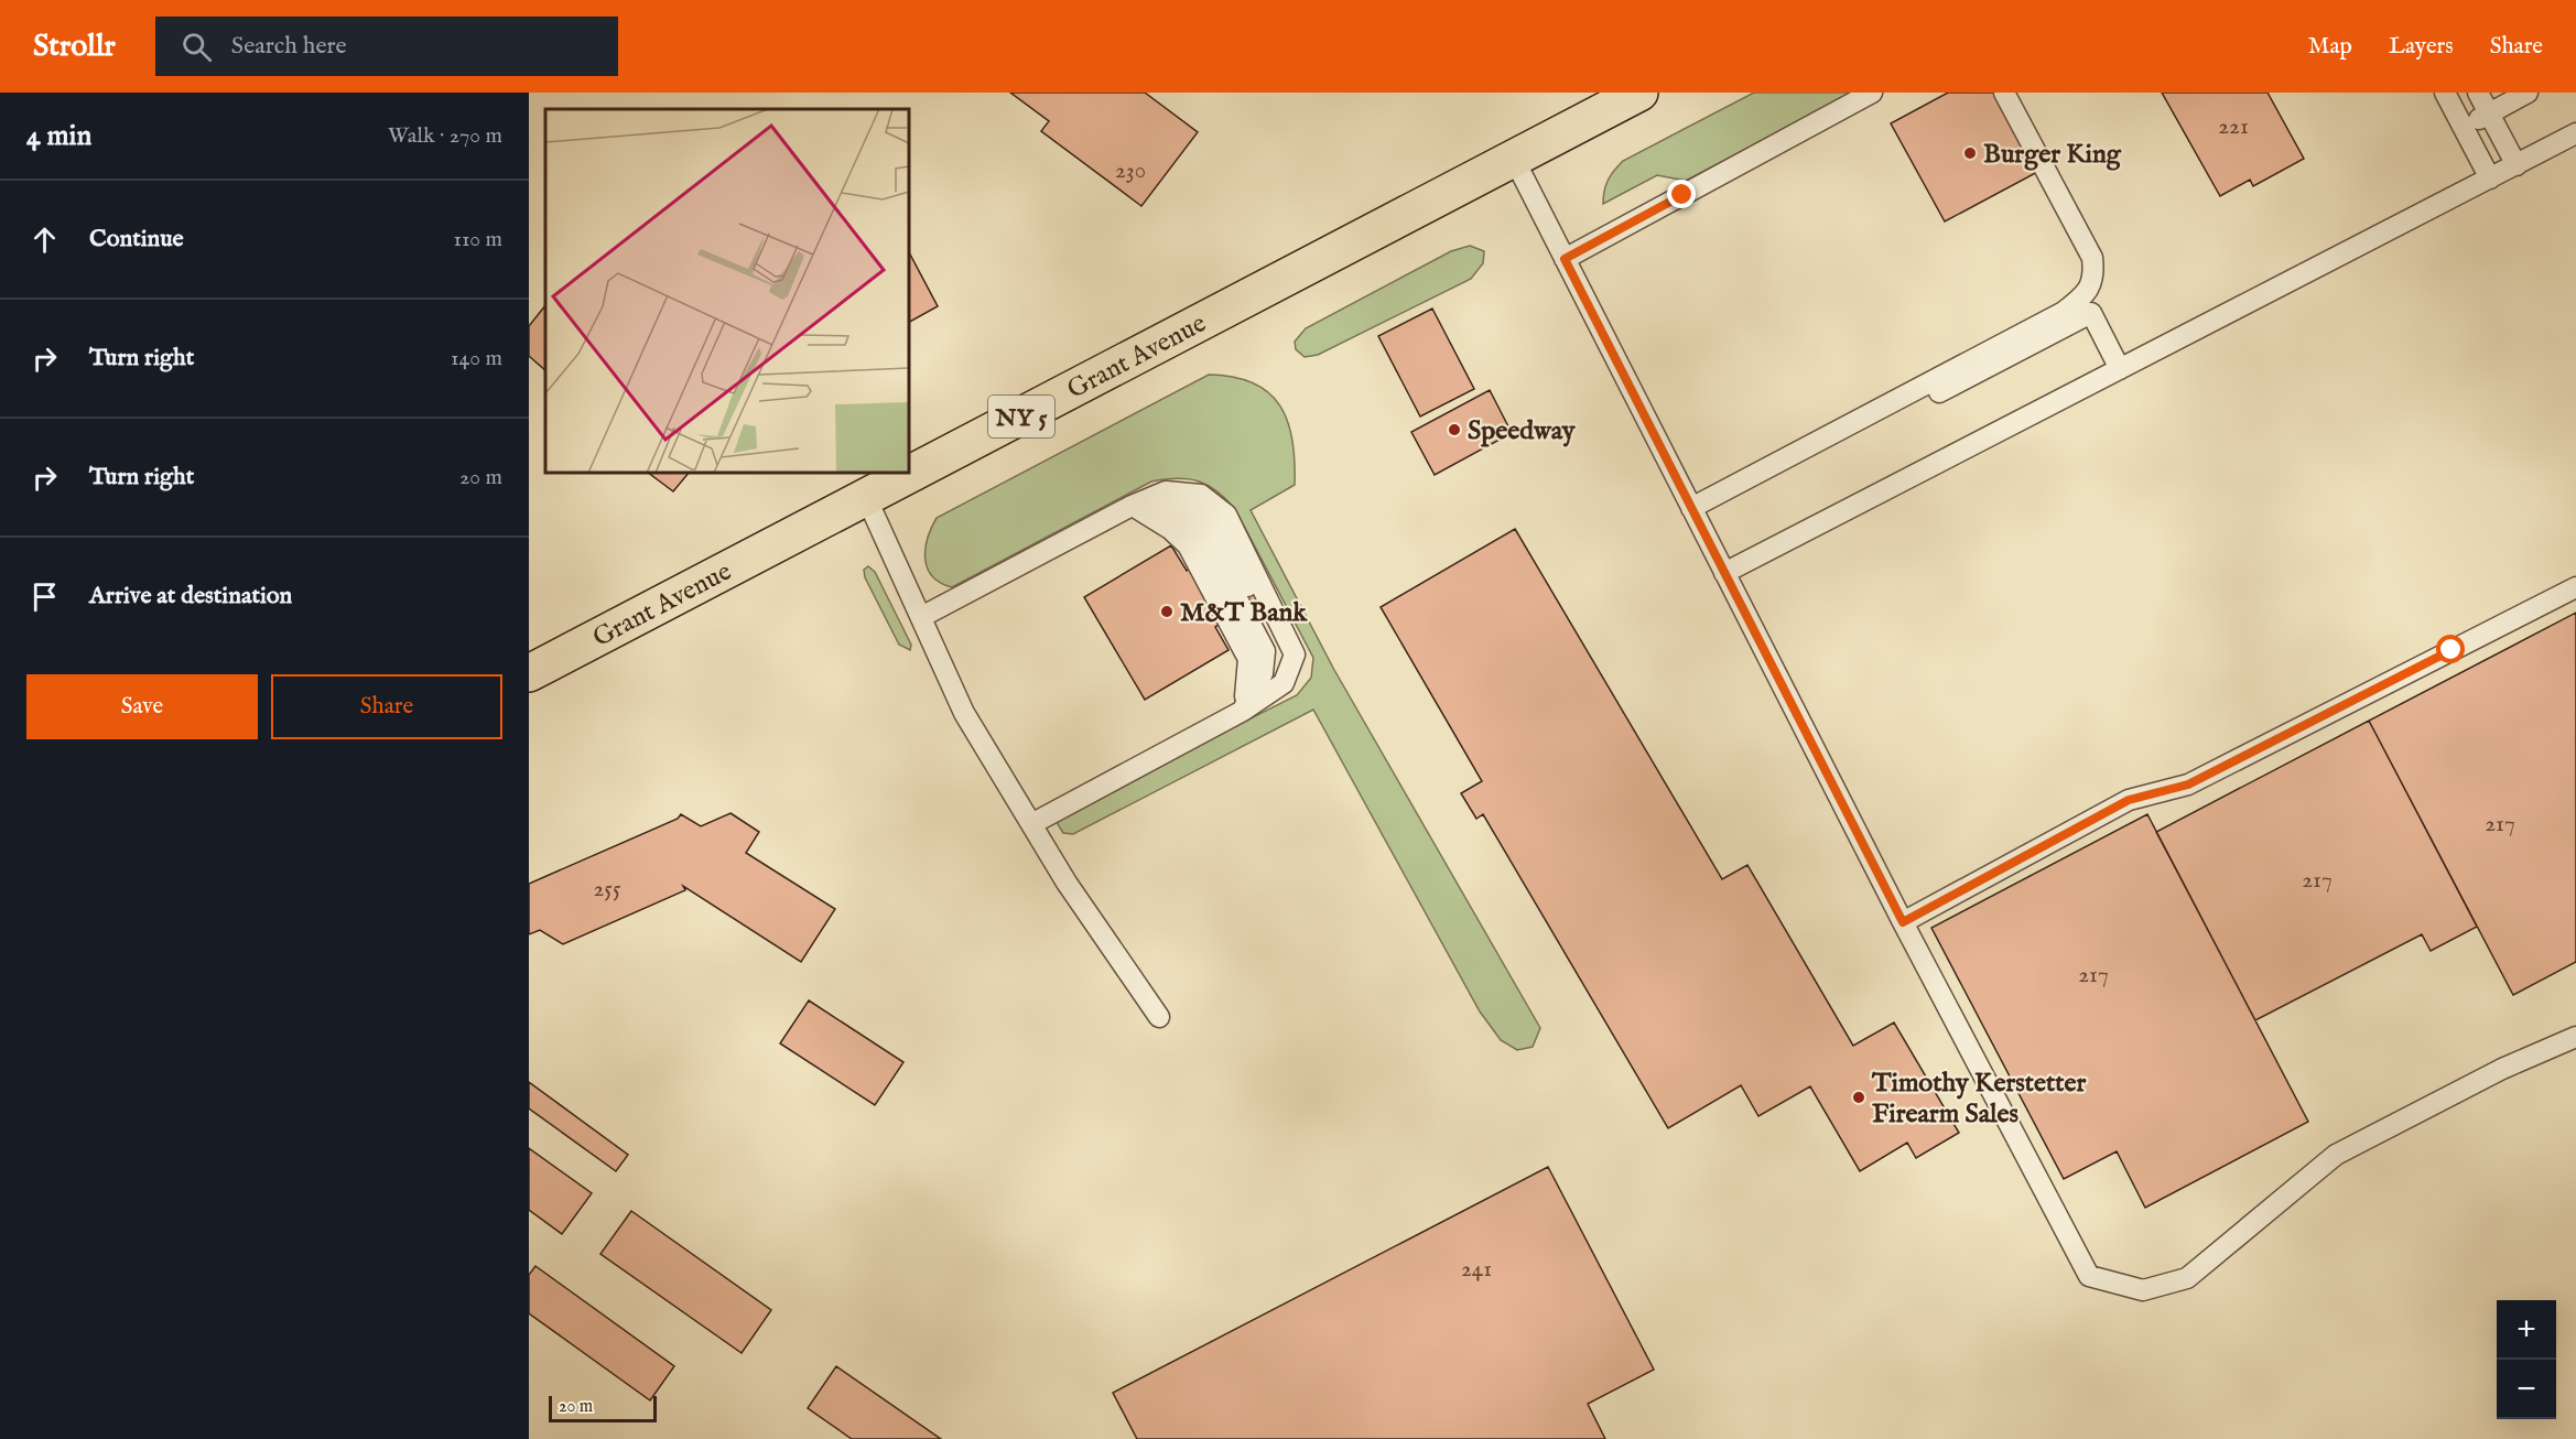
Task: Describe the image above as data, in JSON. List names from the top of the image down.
{
  "streets": {
    "highway": ["Grant Avenue", "NY 5"]
  },
  "places": [
    "Burger King",
    "Speedway",
    "M&T Bank",
    "Timothy Kerstetter Firearm Sales"
  ],
  "house_numbers": [
    "221",
    "230",
    "217",
    "217",
    "255",
    "217",
    "241"
  ],
  "scale_bar": "20 m",
  "page": {
    "header": "Strollr",
    "search": "Search here",
    "nav": ["Map", "Layers", "Share"],
    "heading": ["4 min", "Walk · 270 m"],
    "list": [
      ["Continue", "110 m"],
      ["Turn right", "140 m"],
      ["Turn right", "20 m"],
      "Arrive at destination"
    ],
    "buttons": ["Save", "Share"],
    "map_buttons": ["+", "−"],
    "scale": "20 m"
  }
}
